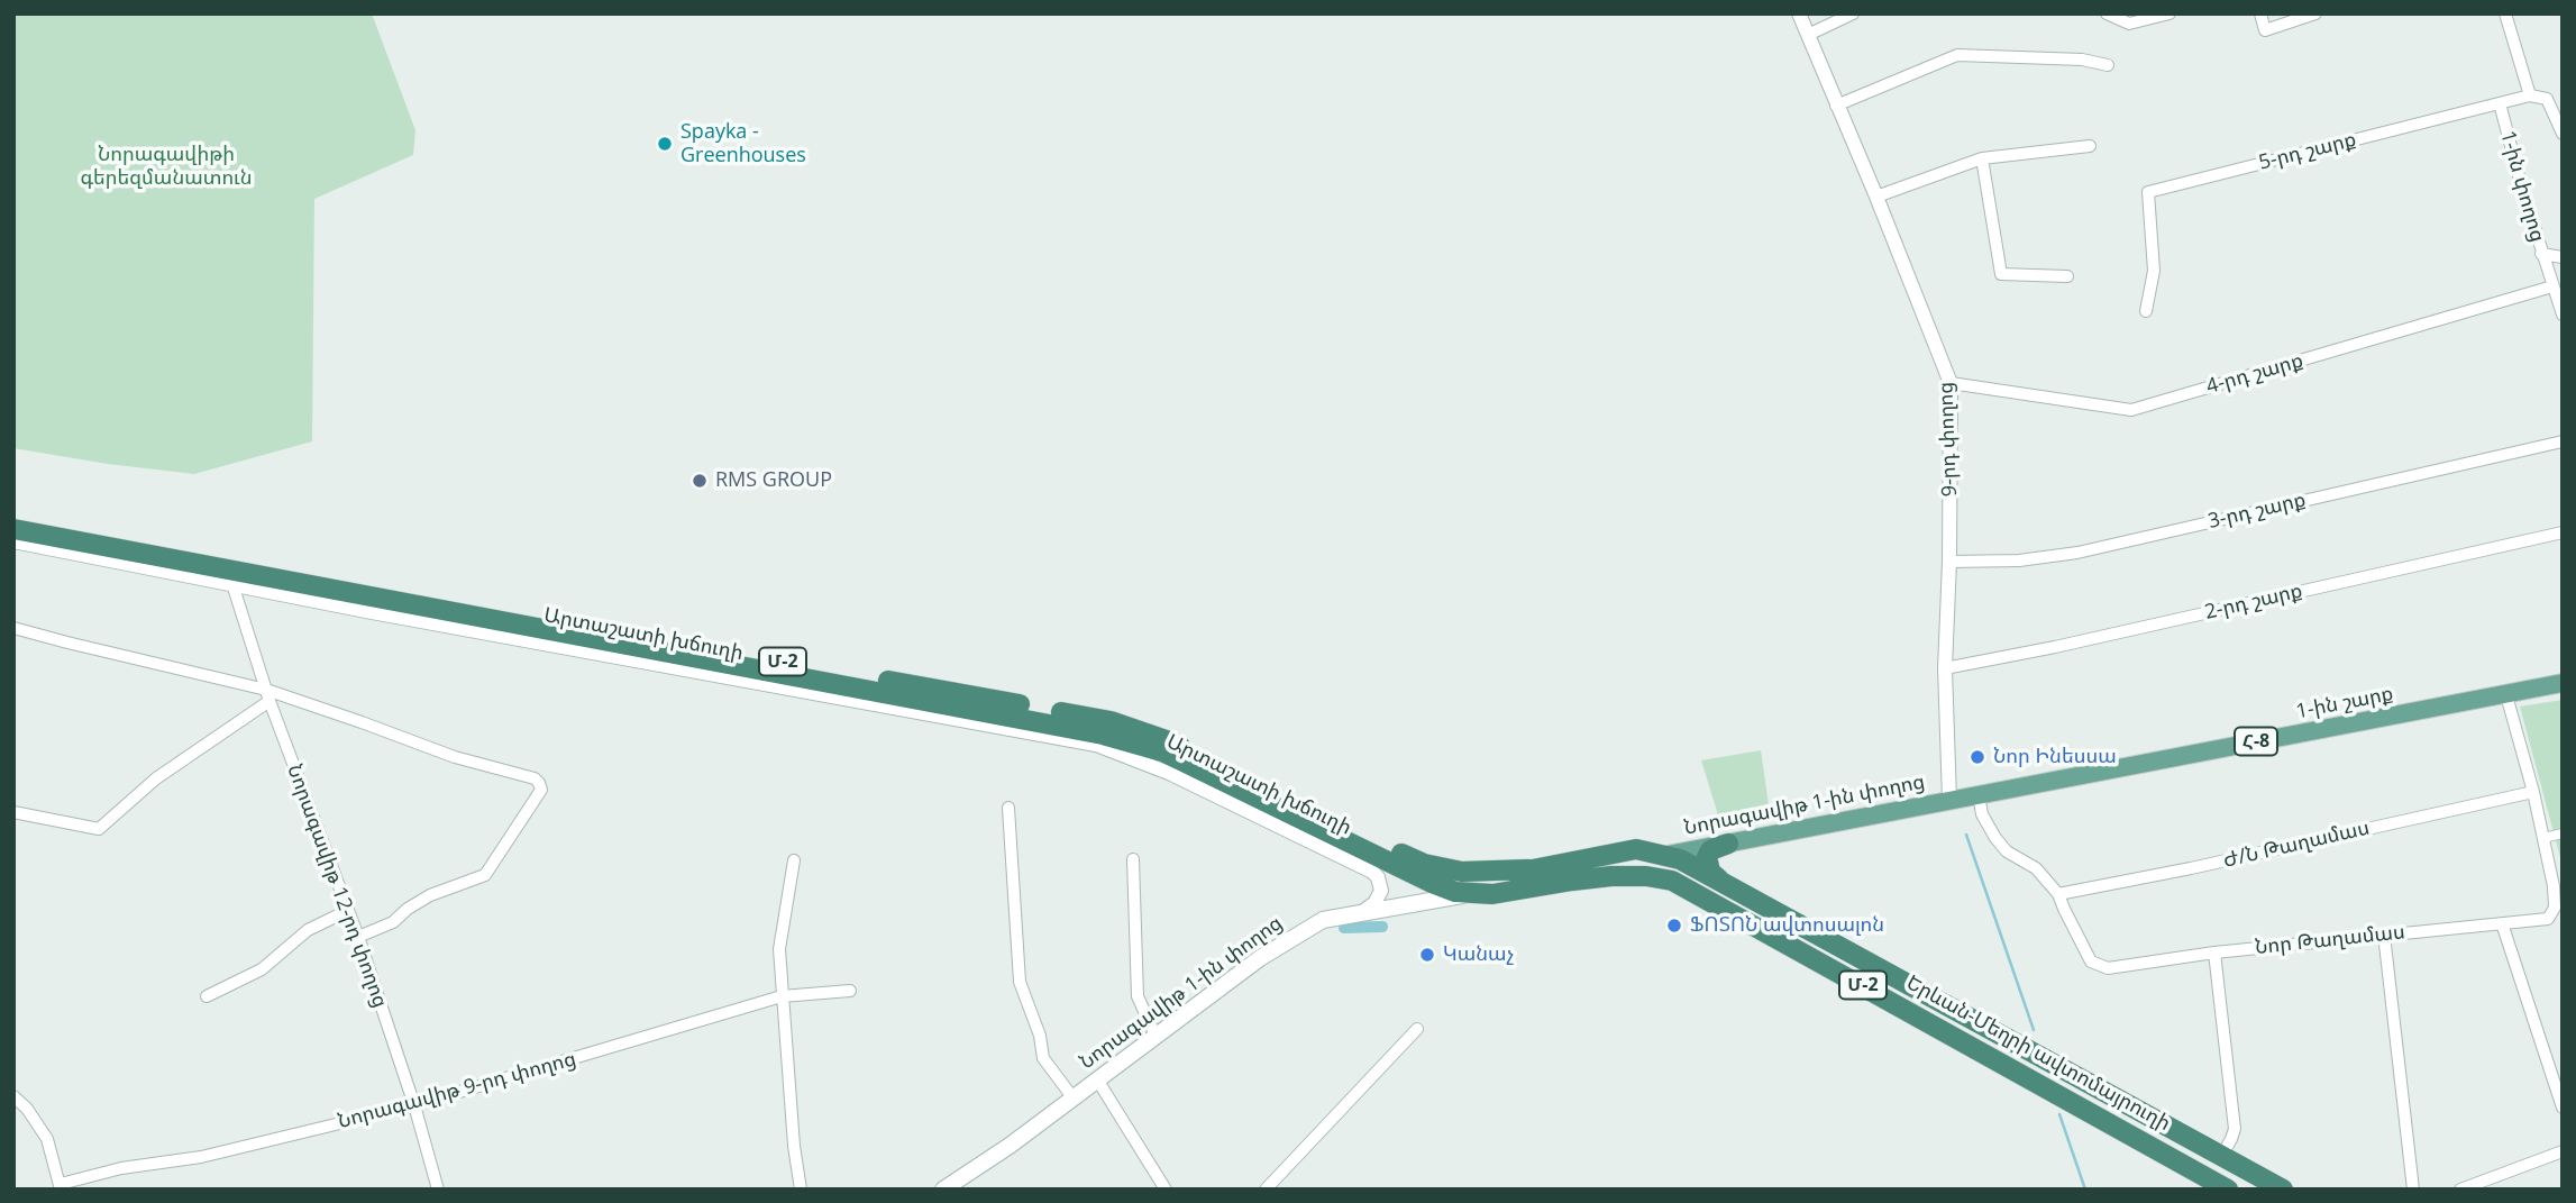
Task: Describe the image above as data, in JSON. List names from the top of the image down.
{
  "streets": {
    "highway": ["Արտաշատի խճուղի", "Մ-2", "Երևան-Մեղրի ավտոմայրուղի"],
    "main road": ["1-ին շարք", "Հ-8", "Նորագավիթ 1-ին փողոց"],
    "street": [
      "5-րդ շարք",
      "1-ին փողոց",
      "4-րդ շարք",
      "9-րդ փողոց",
      "3-րդ շարք",
      "2-րդ շարք",
      "Ժ/Ն Թաղամաս",
      "Նորագավիթ 12-րդ փողոց",
      "Նոր Թաղամաս",
      "Նորագավիթ 9-րդ փողոց"
    ]
  },
  "crossings": [
    ["5-րդ շարք", "1-ին փողոց"],
    ["1-ին փողոց", "4-րդ շարք"],
    ["4-րդ շարք", "9-րդ փողոց"],
    ["9-րդ փողոց", "3-րդ շարք"],
    ["9-րդ փողոց", "2-րդ շարք"],
    ["9-րդ փողոց", "1-ին շարք"],
    ["9-րդ փողոց", "Նորագավիթ 1-ին փողոց"],
    ["Արտաշատի խճուղի", "Մ-2"],
    ["Արտաշատի խճուղի", "Նորագավիթ 1-ին փողոց"],
    ["Արտաշատի խճուղի", "Նորագավիթ 12-րդ փողոց"],
    ["Արտաշատի խճուղի", "Երևան-Մեղրի ավտոմայրուղի"],
    ["Մ-2", "Նորագավիթ 1-ին փողոց"],
    ["Մ-2", "Երևան-Մեղրի ավտոմայրուղի"],
    ["1-ին շարք", "Նորագավիթ 1-ին փողոց"],
    ["1-ին շարք", "Նոր Թաղամաս"],
    ["Նորագավիթ 1-ին փողոց", "Երևան-Մեղրի ավտոմայրուղի"],
    ["Ժ/Ն Թաղամաս", "Նոր Թաղամաս"],
    ["Նորագավիթ 12-րդ փողոց", "Նորագավիթ 9-րդ փողոց"]
  ],
  "parks": ["Նորագավիթի գերեզմանատուն"],
  "places": [
    "Spayka - Greenhouses",
    "RMS GROUP",
    "Նոր Ինեսսա",
    "ՖՈՏՈՆ ավտոսալոն",
    "Կանաչ"
  ]
}
